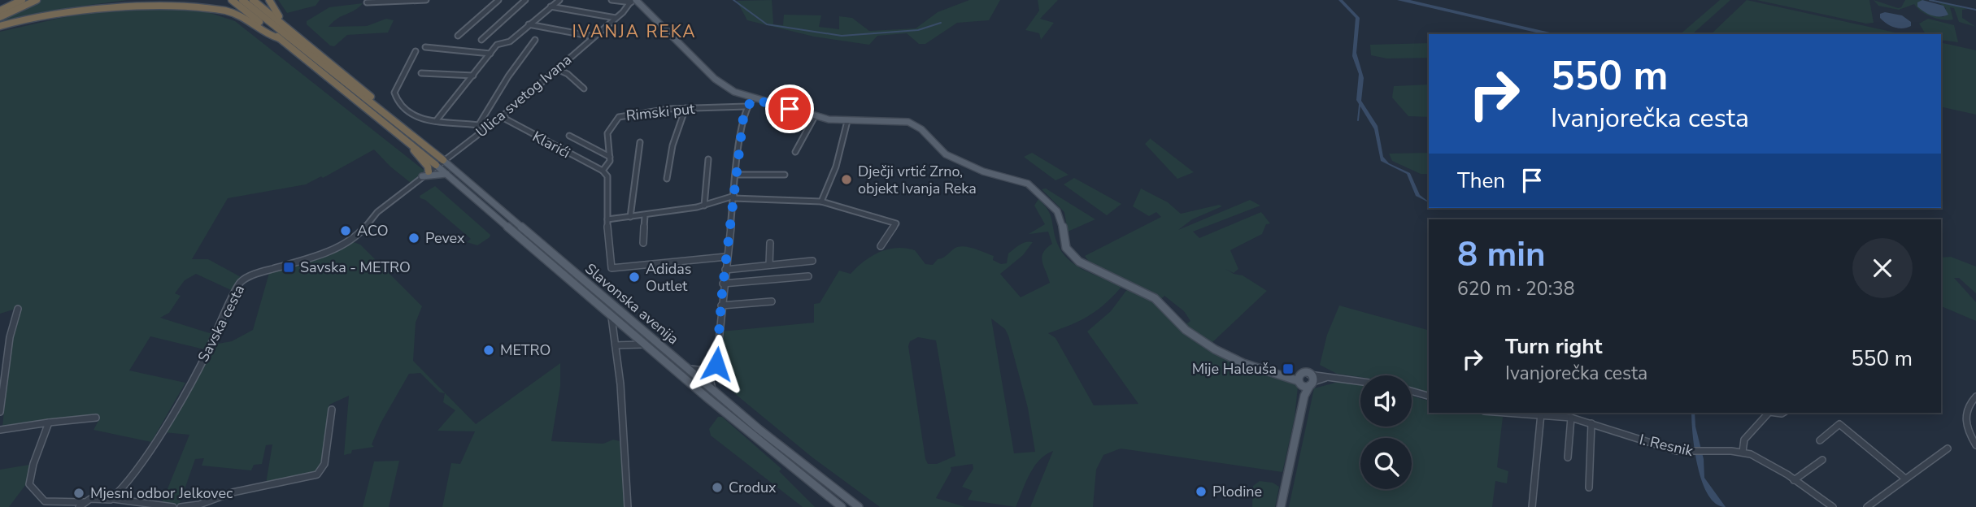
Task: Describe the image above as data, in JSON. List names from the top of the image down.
{
  "streets": {
    "main road": ["Slavonska avenija"],
    "street": [
      "Ulica svetog Ivana",
      "Rimski put",
      "Klarići",
      "Savska cesta",
      "I. Resnik"
    ]
  },
  "crossings": [
    ["Ulica svetog Ivana", "Klarići"],
    ["Ulica svetog Ivana", "Slavonska avenija"],
    ["Ulica svetog Ivana", "Savska cesta"],
    ["Rimski put", "Klarići"],
    ["Slavonska avenija", "Savska cesta"]
  ],
  "districts": ["IVANJA REKA"],
  "places": {
    "other": [
      "Dječji vrtić Zrno, objekt Ivanja Reka",
      "ACO",
      "Pevex",
      "Adidas Outlet",
      "METRO",
      "Crodux",
      "Plodine",
      "Mjesni odbor Jelkovec"
    ],
    "transit": ["Savska - METRO", "Mije Haleuša"]
  },
  "page": {
    "turn": ["550 m", "Ivanjorečka cesta"],
    "then": "Then",
    "heading": ["8 min", "620 m · 20:38"],
    "list": [
      {
        "name": "Turn right",
        "note": "Ivanjorečka cesta",
        "value": "550 m"
      }
    ]
  }
}
